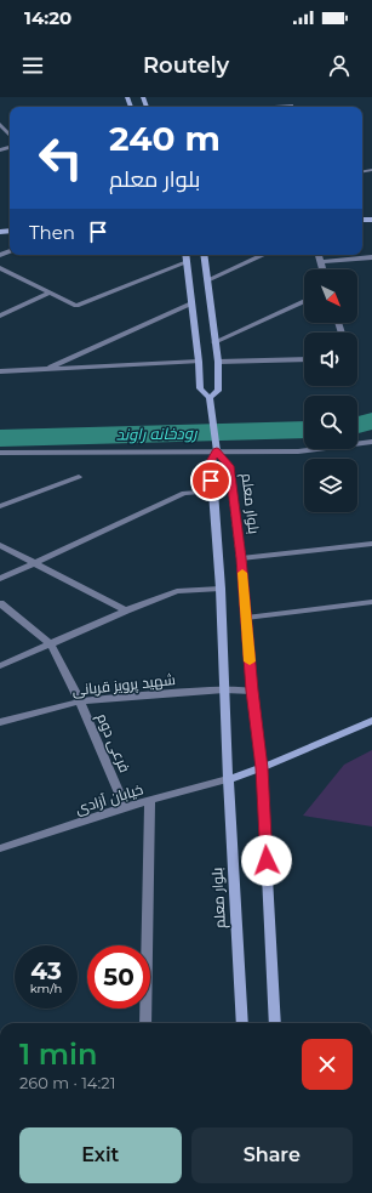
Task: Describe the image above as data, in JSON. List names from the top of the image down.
{
  "streets": {
    "main road": ["بلوار معلم"],
    "street": ["شهید پرویز قربانی", "فرعی دوم", "خیابان آزادی"]
  },
  "crossings": [
    ["بلوار معلم", "شهید پرویز قربانی"],
    ["بلوار معلم", "خیابان آزادی"],
    ["شهید پرویز قربانی", "فرعی دوم"],
    ["فرعی دوم", "خیابان آزادی"]
  ],
  "water": ["رودخانه راوند"],
  "north": "bottom right",
  "page": {
    "status": "14:20",
    "header": "Routely",
    "turn": ["240 m", "بلوار معلم"],
    "then": "Then",
    "speed": "43 km/h",
    "limit": "50",
    "heading": ["1 min", "260 m · 14:21"],
    "buttons": ["Exit", "Share"]
  }
}
